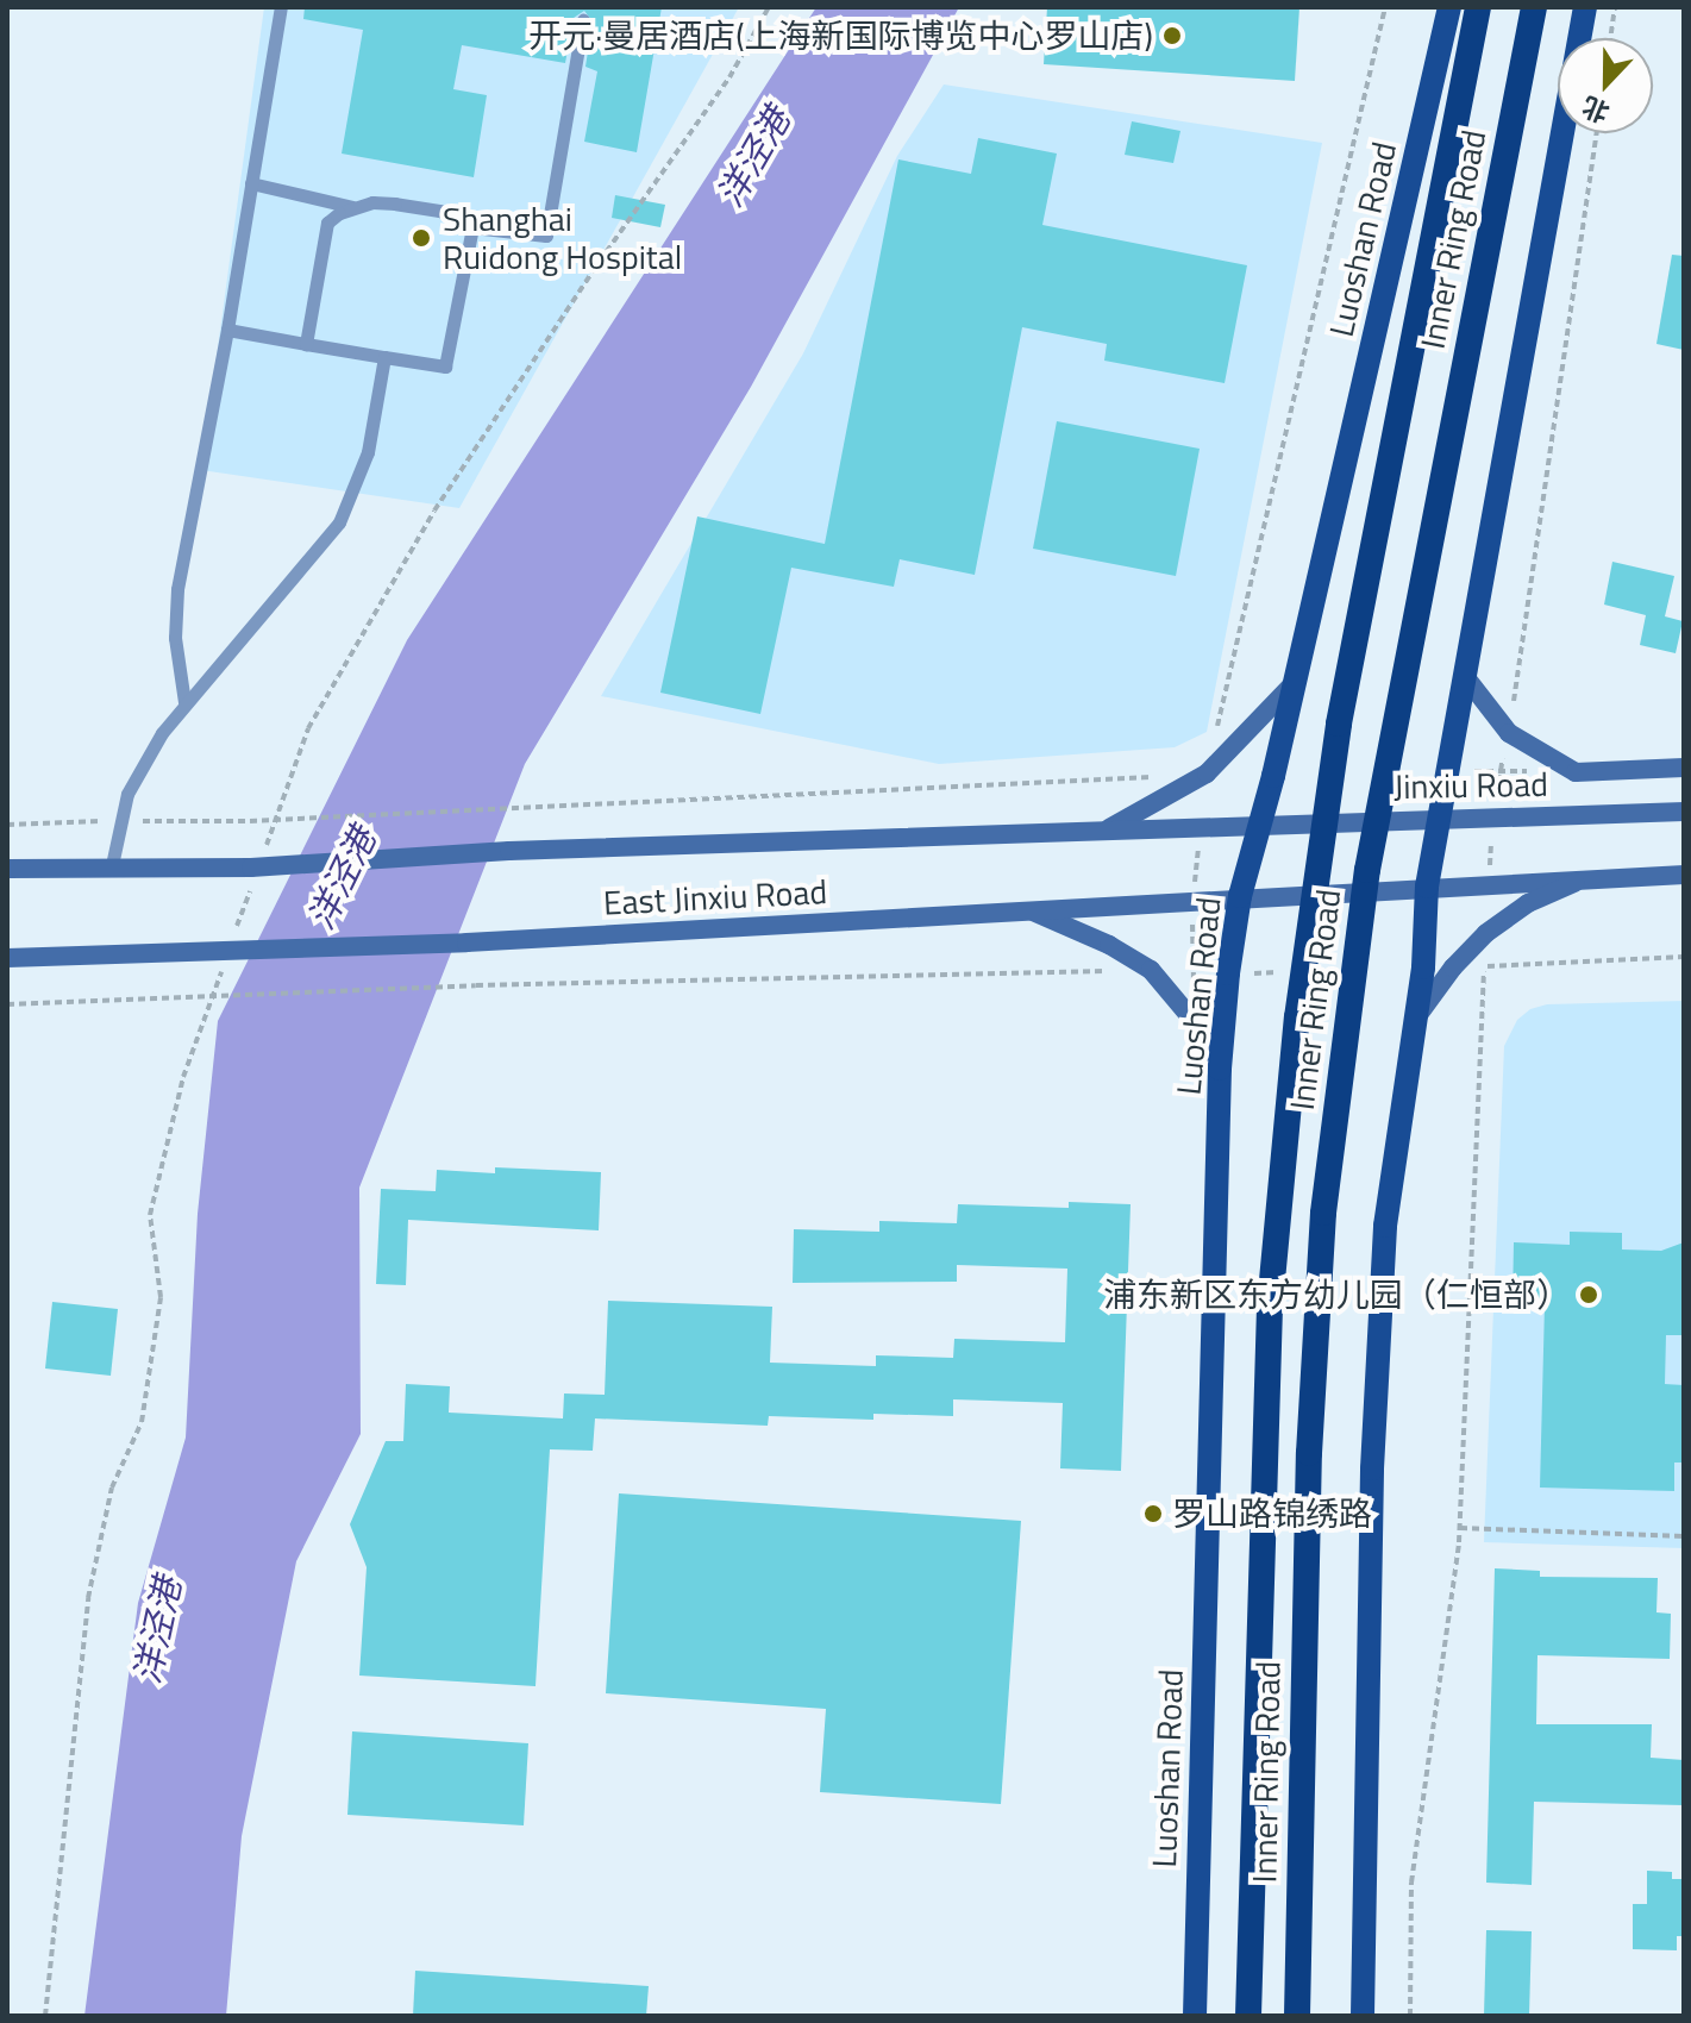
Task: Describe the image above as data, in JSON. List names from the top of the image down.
{
  "streets": {
    "highway": ["Inner Ring Road"],
    "main road": ["Luoshan Road", "Jinxiu Road", "East Jinxiu Road"]
  },
  "crossings": [
    ["Luoshan Road", "Jinxiu Road"],
    ["Luoshan Road", "East Jinxiu Road"],
    ["Jinxiu Road", "East Jinxiu Road"]
  ],
  "water": ["洋泾港"],
  "places": [
    "开元·曼居酒店(上海新国际博览中心罗山店)",
    "Shanghai Ruidong Hospital",
    "浦东新区东方幼儿园（仁恒部）",
    "罗山路锦绣路"
  ],
  "north": "bottom"
}
